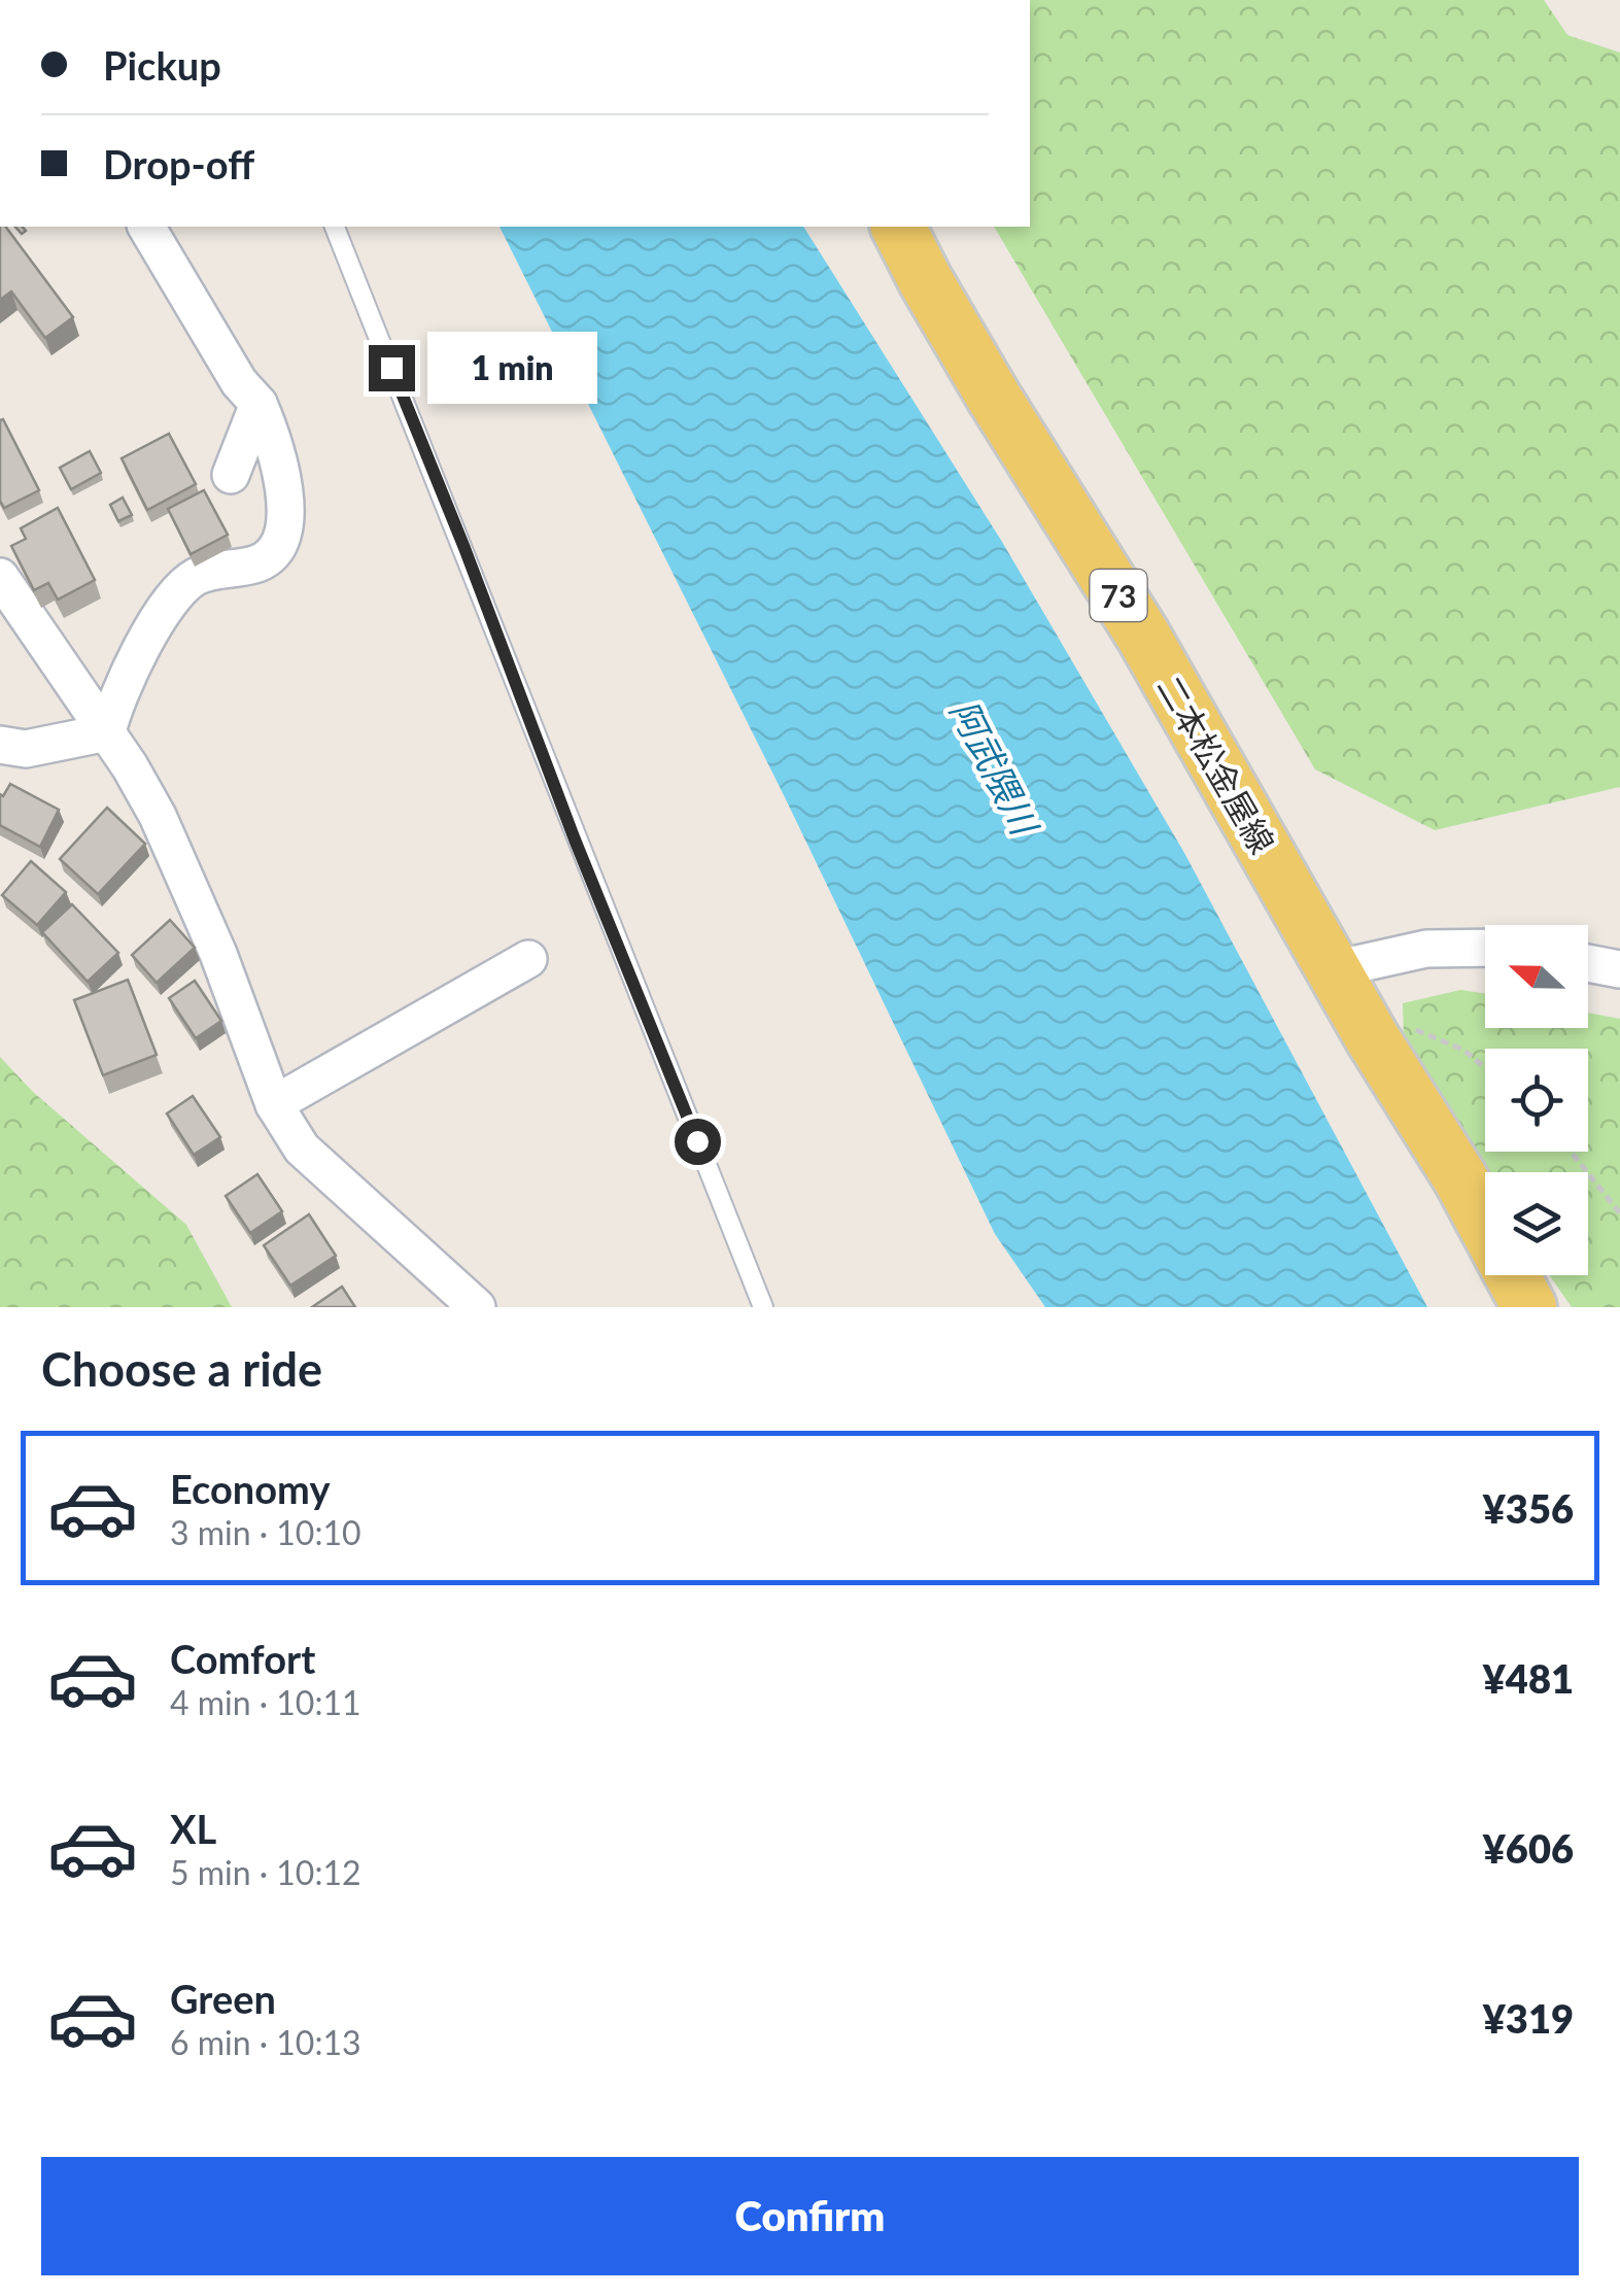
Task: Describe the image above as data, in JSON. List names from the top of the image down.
{
  "streets": {
    "main road": ["73", "二本松金屋線"]
  },
  "water": ["阿武隈川"],
  "north": "left",
  "page": {
    "banner": ["Pickup", "Drop-off"],
    "bubble": "1 min",
    "heading": "Choose a ride",
    "list": [
      {
        "name": "Economy",
        "note": "3 min · 10:10",
        "value": "¥356"
      },
      {
        "name": "Comfort",
        "note": "4 min · 10:11",
        "value": "¥481"
      },
      {
        "name": "XL",
        "note": "5 min · 10:12",
        "value": "¥606"
      },
      {
        "name": "Green",
        "note": "6 min · 10:13",
        "value": "¥319"
      }
    ],
    "buttons": "Confirm"
  }
}
